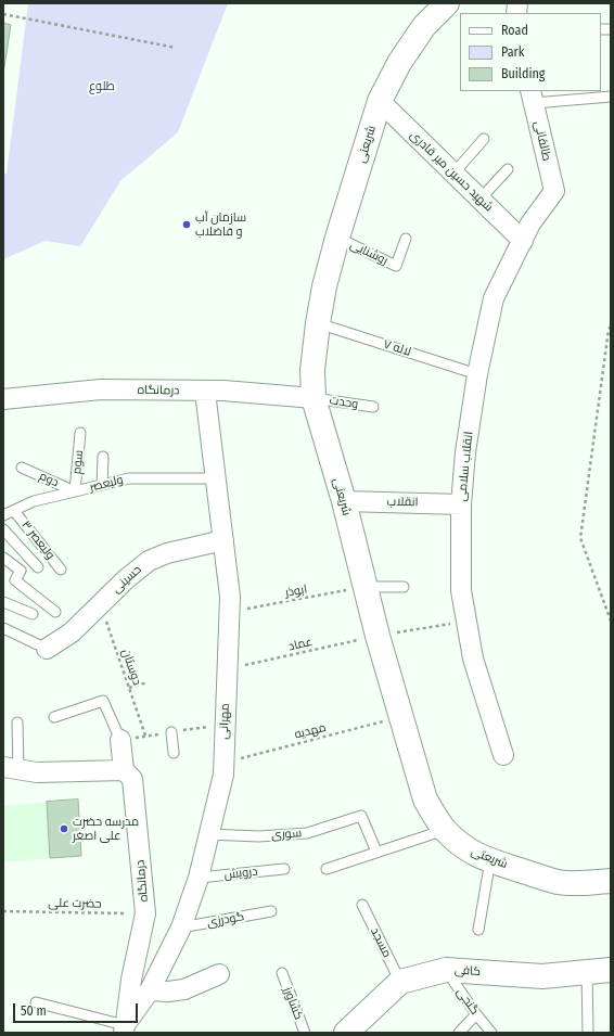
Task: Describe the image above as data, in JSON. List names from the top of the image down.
{
  "streets": {
    "street": [
      "طالقانی",
      "شریعتی",
      "شهید حسین میر قادری",
      "درمانگاه",
      "انقلاب سلامی",
      "انقلاب",
      "حسینی",
      "مهرانی",
      "کافی"
    ],
    "lane": [
      "روشنایی",
      "لاله ۷",
      "وحدت",
      "سوم",
      "دوم",
      "ولیعصر",
      "ولیعصر ۳",
      "سوری",
      "درویش",
      "گودرزی",
      "مسجد",
      "گنجی",
      "کشاورز"
    ],
    "path": [
      "ابوذر",
      "عماد",
      "دوستان",
      "مهدیه",
      "حضرت علی"
    ]
  },
  "crossings": [
    ["طالقانی", "انقلاب سلامی"],
    ["شریعتی", "شهید حسین میر قادری"],
    ["شریعتی", "روشنایی"],
    ["شریعتی", "لاله ۷"],
    ["شریعتی", "درمانگاه"],
    ["شریعتی", "وحدت"],
    ["شریعتی", "انقلاب"],
    ["شریعتی", "ابوذر"],
    ["شریعتی", "عماد"],
    ["شریعتی", "مهدیه"],
    ["شهید حسین میر قادری", "انقلاب سلامی"],
    ["لاله ۷", "انقلاب سلامی"],
    ["درمانگاه", "وحدت"],
    ["درمانگاه", "مهرانی"],
    ["درمانگاه", "حضرت علی"],
    ["سوم", "دوم"],
    ["سوم", "ولیعصر"],
    ["انقلاب سلامی", "انقلاب"],
    ["انقلاب سلامی", "عماد"],
    ["دوم", "ولیعصر"],
    ["ولیعصر", "ولیعصر ۳"],
    ["ولیعصر", "مهرانی"],
    ["حسینی", "دوستان"],
    ["حسینی", "مهرانی"],
    ["ابوذر", "مهرانی"],
    ["عماد", "مهرانی"],
    ["مهرانی", "مهدیه"],
    ["مهرانی", "سوری"],
    ["مهرانی", "درویش"],
    ["مهرانی", "گودرزی"],
    ["مسجد", "کافی"],
    ["کافی", "گنجی"]
  ],
  "parks": ["طلوع"],
  "places": ["سازمان آب و فاضلاب", "مدرسه حضرت علی اصغر"],
  "legend": ["Road", "Park", "Building"],
  "scale_bar": "50 m"
}
